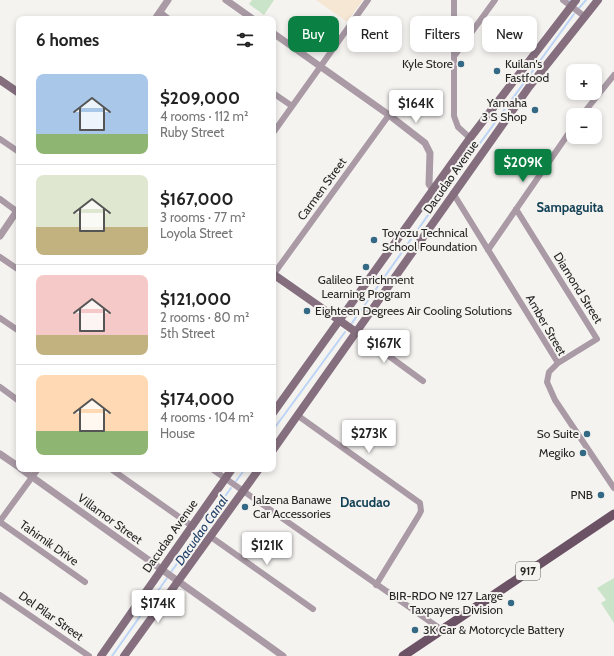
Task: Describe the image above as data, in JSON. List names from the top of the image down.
{
  "streets": {
    "main road": ["Dacudao Avenue", "917"],
    "street": [
      "Carmen Street",
      "Diamond Street",
      "Amber Street",
      "Villamor Street",
      "Tahimik Drive",
      "Del Pilar Street"
    ]
  },
  "crossings": [
    ["Dacudao Avenue", "Amber Street"],
    ["Dacudao Avenue", "Villamor Street"],
    ["Diamond Street", "Amber Street"]
  ],
  "districts": ["Sampaguita", "Dacudao"],
  "water": ["Dacudao Canal"],
  "places": [
    "Kyle Store",
    "Kuilan's Fastfood",
    "Yamaha 3 S Shop",
    "Toyozu Technical School Foundation",
    "Galileo Enrichment Learning Program",
    "Eighteen Degrees Air Cooling Solutions",
    "So Suite",
    "Megiko",
    "PNB",
    "Jalzena Banawe Car Accessories",
    "BIR-RDO № 127 Large Taxpayers Division",
    "3K Car & Motorcycle Battery"
  ],
  "page": {
    "chip": [
      "Buy",
      "Rent",
      "Filters",
      "New"
    ],
    "heading": "6 homes",
    "map_buttons": ["+", "−"],
    "list": [
      {
        "name": "$209,000",
        "note": "4 rooms · 112 m² · Ruby Street"
      },
      {
        "name": "$167,000",
        "note": "3 rooms · 77 m² · Loyola Street"
      },
      {
        "name": "$121,000",
        "note": "2 rooms · 80 m² · 5th Street"
      },
      {
        "name": "$174,000",
        "note": "4 rooms · 104 m² · House"
      }
    ],
    "price": [
      "$164K",
      "$209K",
      "$167K",
      "$273K",
      "$121K",
      "$174K"
    ]
  }
}
